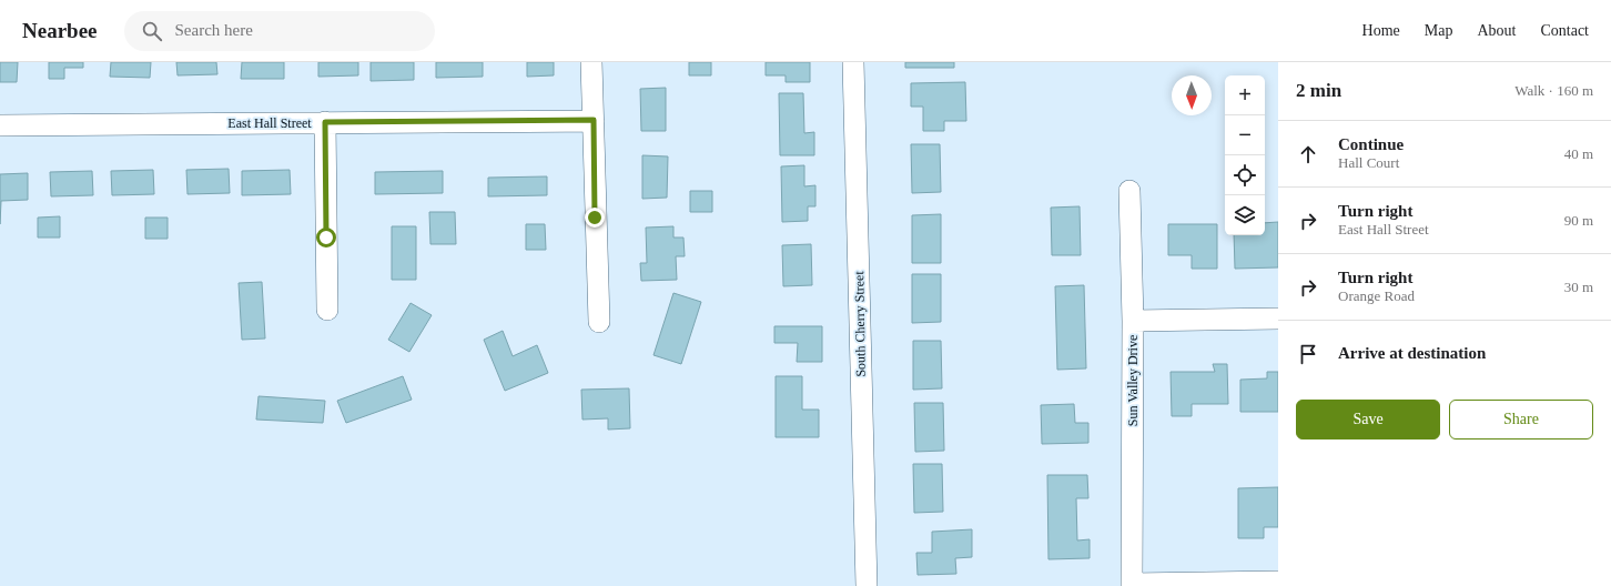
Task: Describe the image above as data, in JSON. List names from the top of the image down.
{
  "streets": {
    "street": ["East Hall Street", "South Cherry Street", "Sun Valley Drive"]
  },
  "north": "bottom",
  "page": {
    "header": "Nearbee",
    "search": "Search here",
    "nav": [
      "Home",
      "Map",
      "About",
      "Contact"
    ],
    "heading": ["2 min", "Walk · 160 m"],
    "map_buttons": ["+", "−"],
    "list": [
      ["Continue", "Hall Court", "40 m"],
      ["Turn right", "East Hall Street", "90 m"],
      ["Turn right", "Orange Road", "30 m"],
      "Arrive at destination"
    ],
    "buttons": ["Save", "Share"]
  }
}
